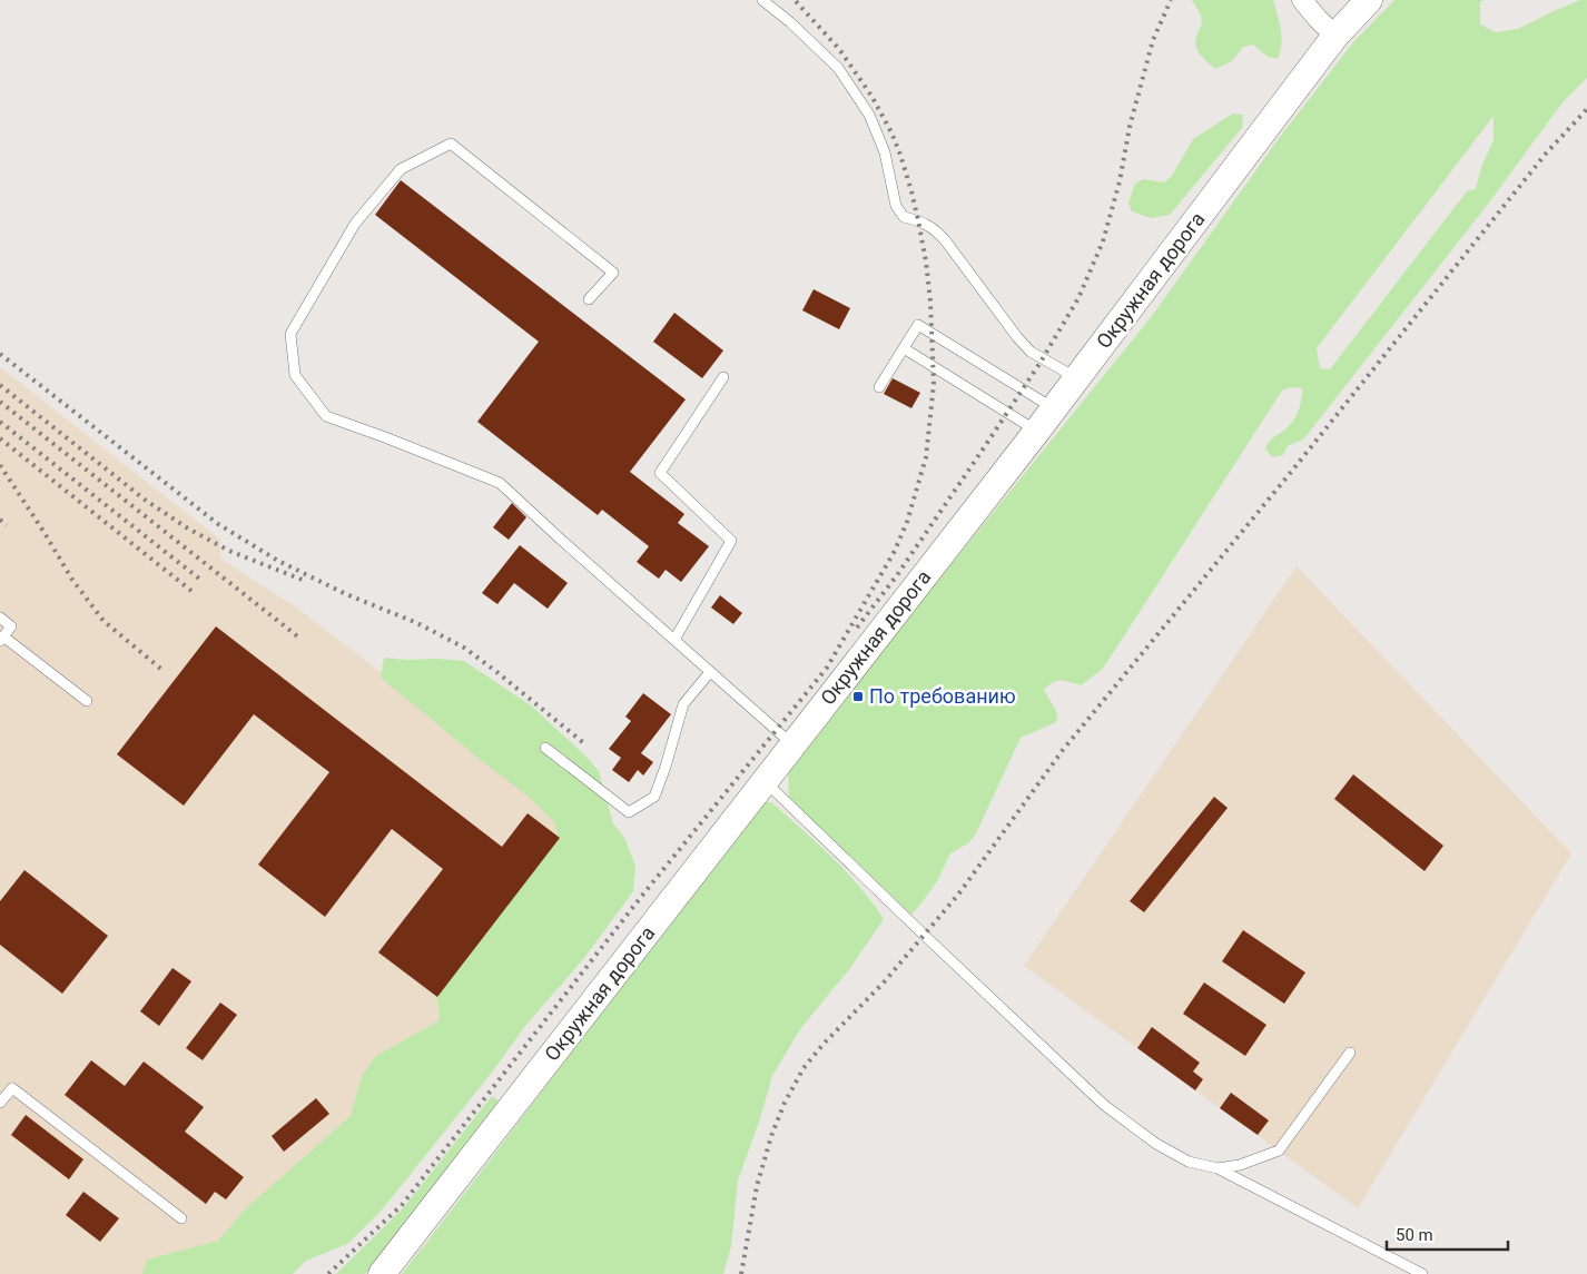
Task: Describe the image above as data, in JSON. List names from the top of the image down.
{
  "streets": {
    "main road": ["Окружная дорога"]
  },
  "places": {
    "transit": ["По требованию"]
  },
  "scale_bar": "50 m"
}
